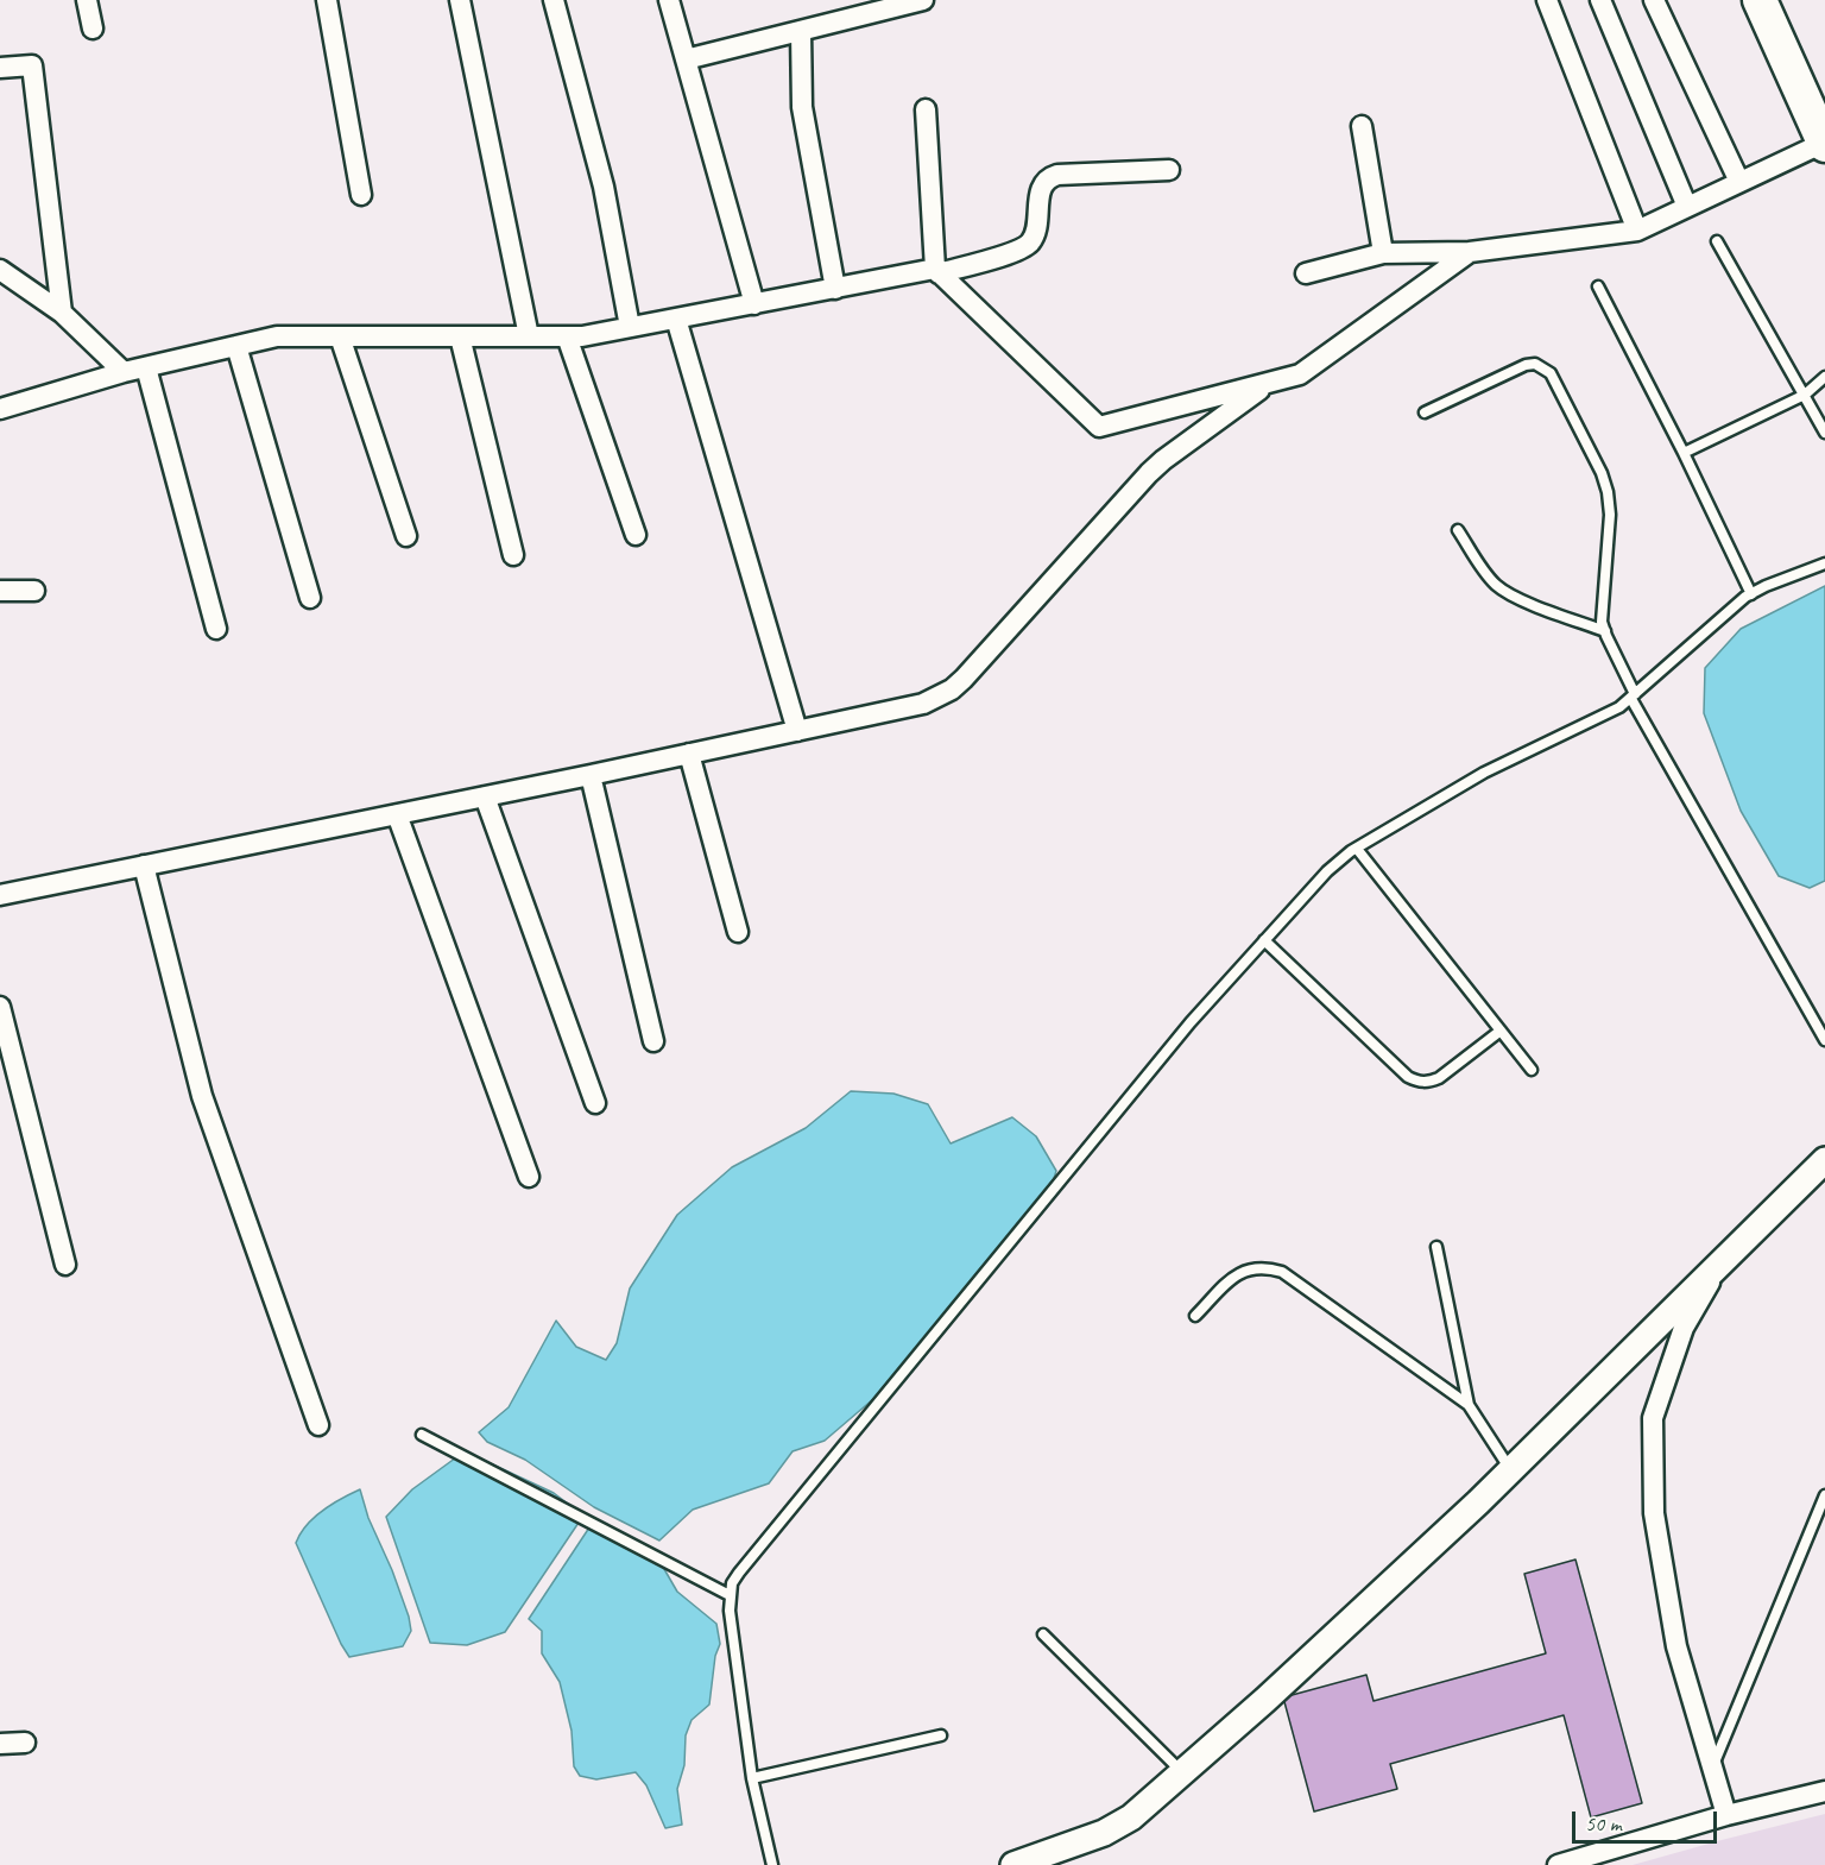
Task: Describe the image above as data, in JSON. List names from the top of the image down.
{
  "scale_bar": "50 m"
}
